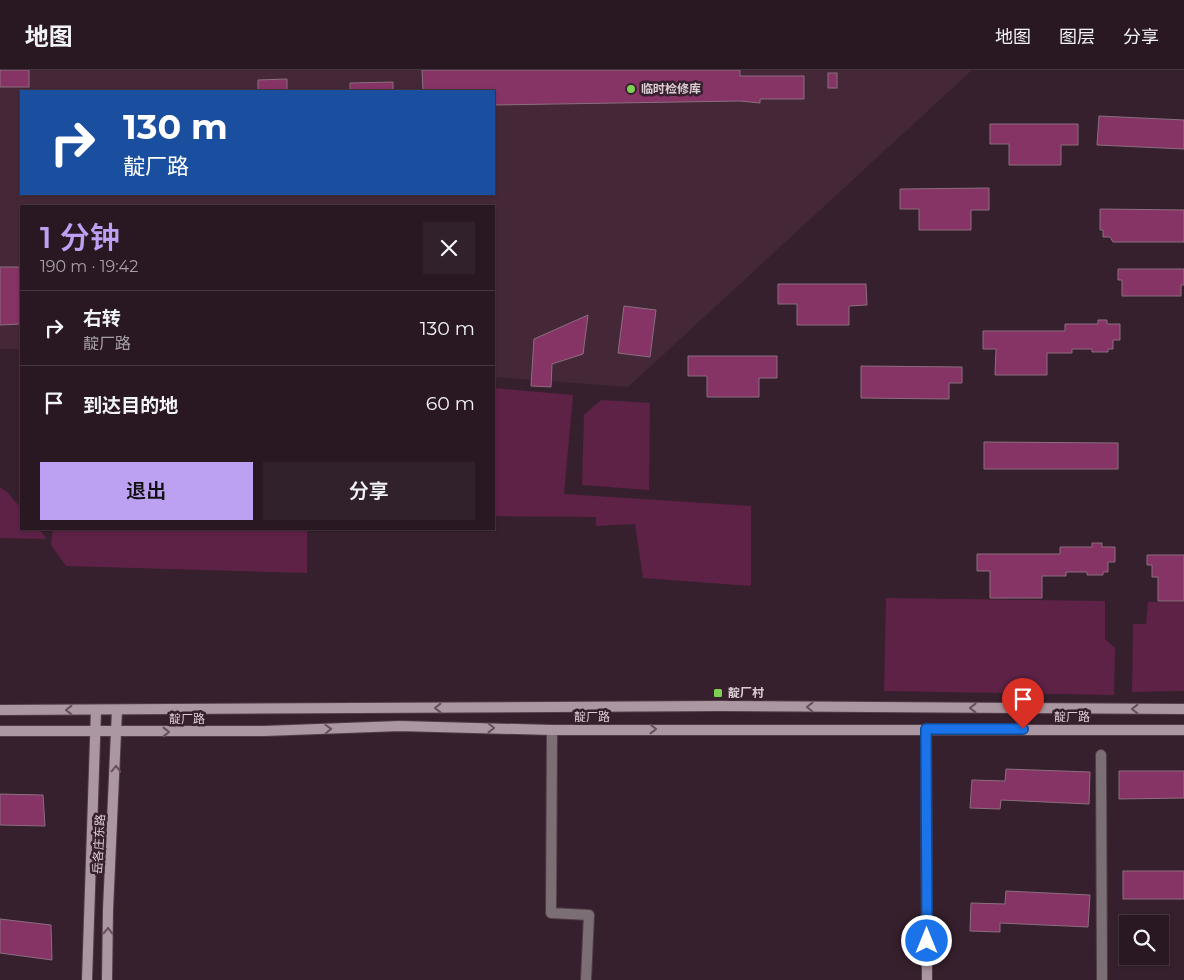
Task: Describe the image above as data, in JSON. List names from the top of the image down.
{
  "streets": {
    "main road": ["靛厂路", "岳各庄东路"]
  },
  "crossings": [
    ["靛厂路", "岳各庄东路"]
  ],
  "places": {
    "other": ["临时检修库"],
    "transit": ["靛厂村"]
  },
  "page": {
    "header": "地图",
    "nav": ["地图", "图层", "分享"],
    "turn": ["130 m", "靛厂路"],
    "heading": ["1 分钟", "190 m · 19:42"],
    "list": [
      {
        "name": "右转",
        "note": "靛厂路",
        "value": "130 m"
      },
      {
        "name": "到达目的地",
        "value": "60 m"
      }
    ],
    "buttons": ["退出", "分享"]
  }
}
